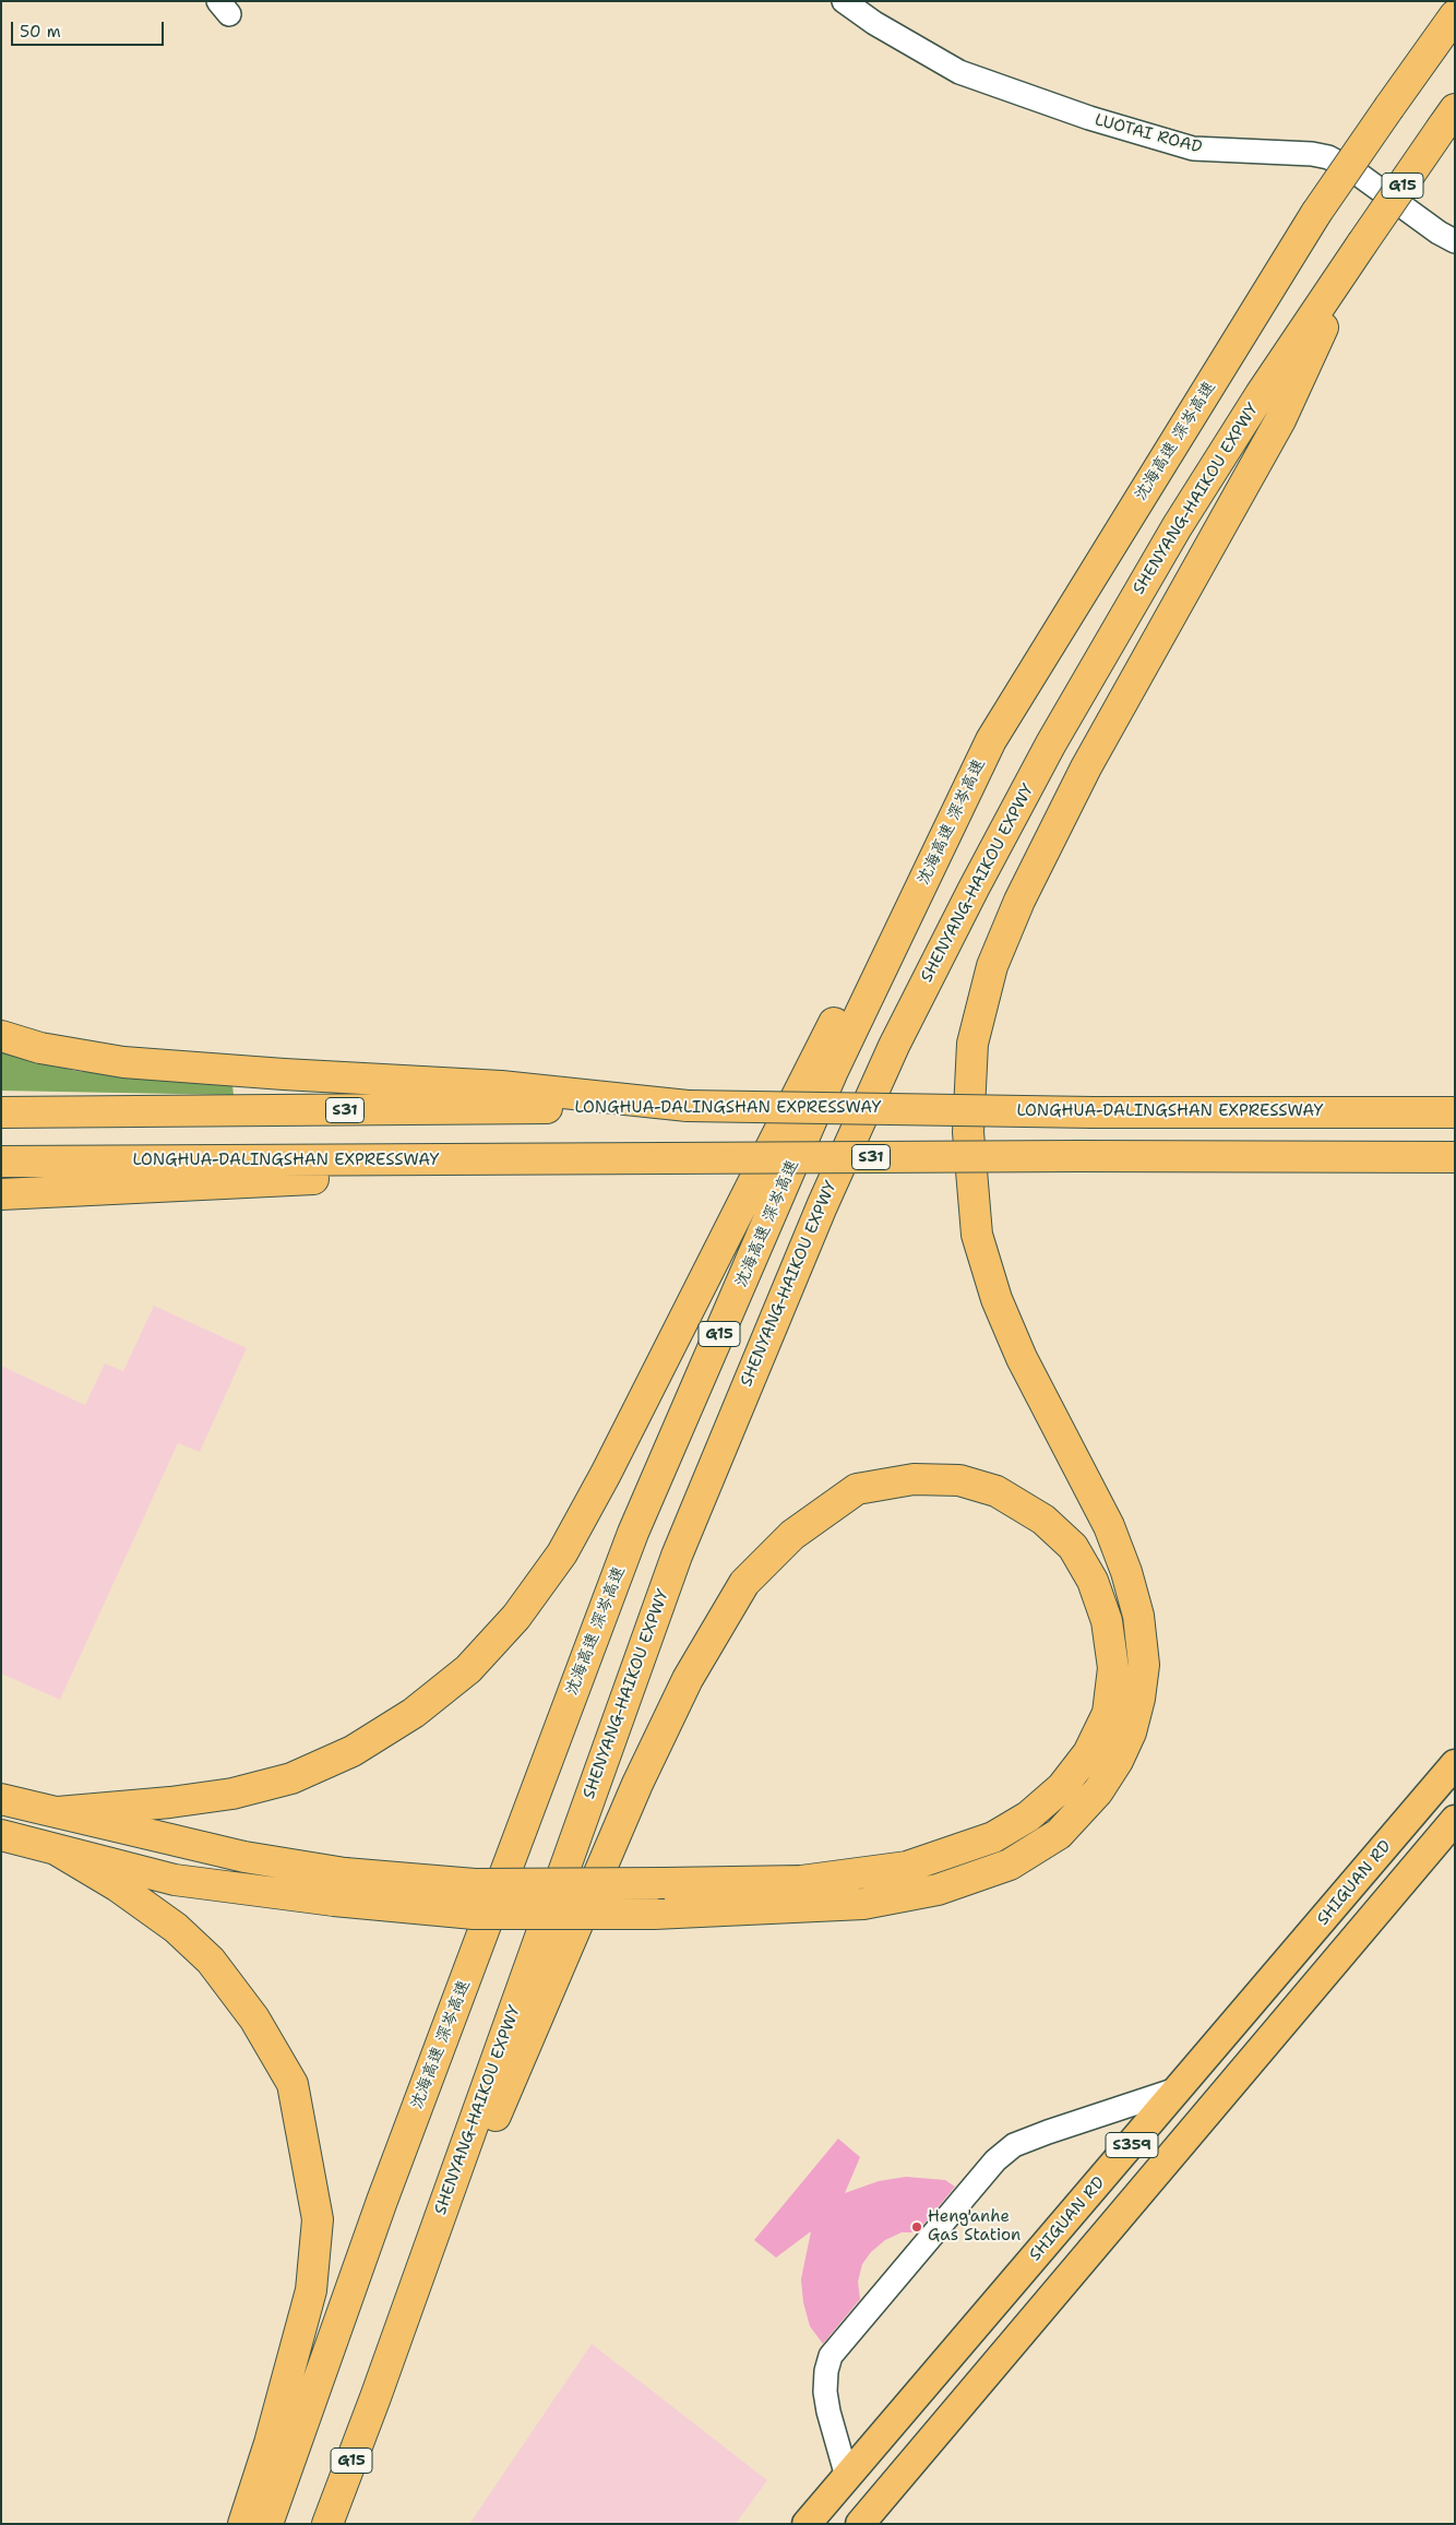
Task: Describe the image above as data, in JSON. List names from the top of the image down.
{
  "streets": {
    "highway": [
      "G15",
      "沈海高速 深岑高速",
      "SHENYANG-HAIKOU EXPWY",
      "LONGHUA-DALINGSHAN EXPRESSWAY",
      "S31"
    ],
    "main road": ["SHIGUAN RD", "S359"],
    "street": ["LUOTAI ROAD"]
  },
  "crossings": [
    ["G15", "SHENYANG-HAIKOU EXPWY"]
  ],
  "places": ["Heng'anhe Gas Station"],
  "scale_bar": "50 m"
}
